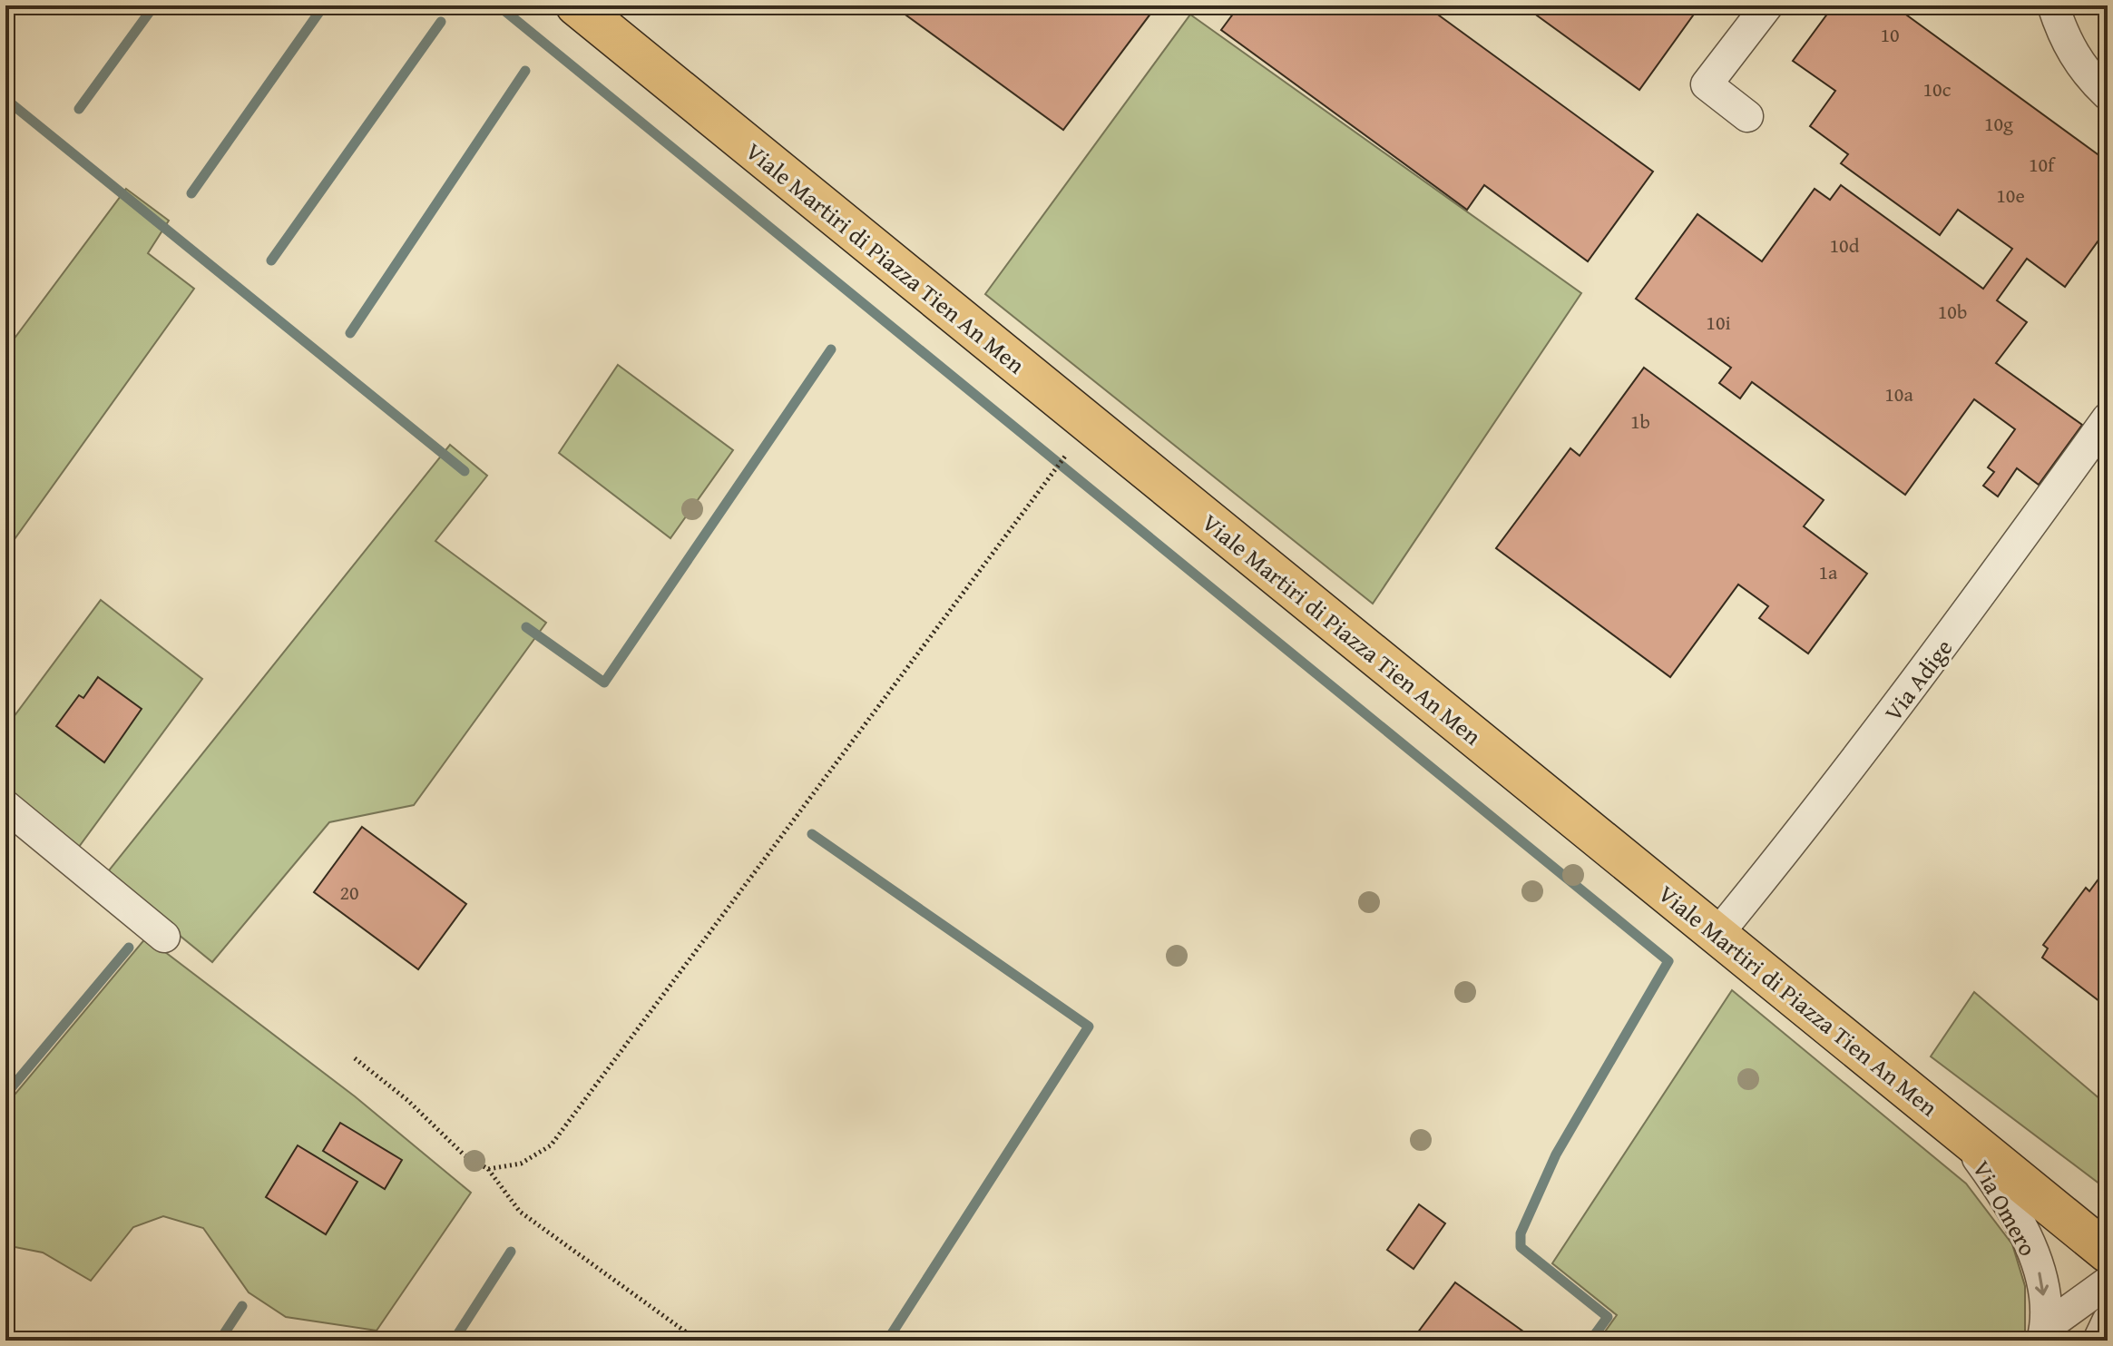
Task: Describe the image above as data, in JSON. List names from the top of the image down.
{
  "streets": {
    "main road": ["Viale Martiri di Piazza Tien An Men"],
    "street": ["Via Adige", "Via Omero"]
  },
  "crossings": [
    ["Viale Martiri di Piazza Tien An Men", "Via Adige"],
    ["Viale Martiri di Piazza Tien An Men", "Via Omero"]
  ],
  "one_way": ["Via Omero"],
  "house_numbers": [
    "10",
    "10c",
    "10g",
    "10f",
    "10e",
    "10d",
    "10b",
    "10i",
    "10a",
    "1b",
    "1a",
    "20"
  ]
}
